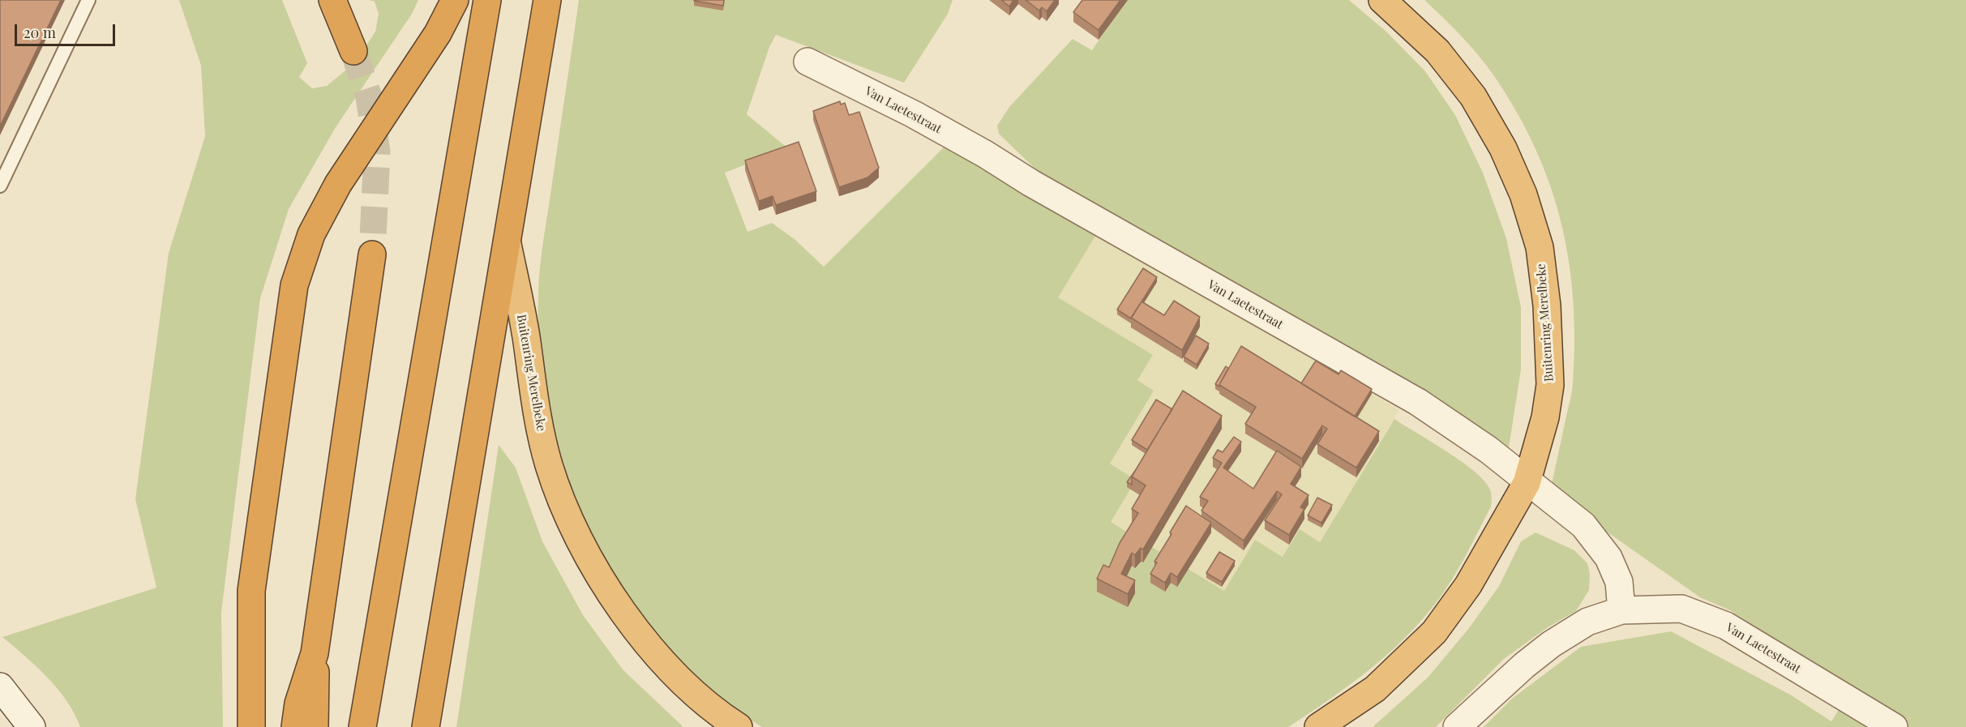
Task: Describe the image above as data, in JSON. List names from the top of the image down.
{
  "streets": {
    "highway": ["Buitenring Merelbeke"],
    "street": ["Van Laetestraat"]
  },
  "crossings": [
    ["Van Laetestraat", "Buitenring Merelbeke"]
  ],
  "scale_bar": "20 m"
}
